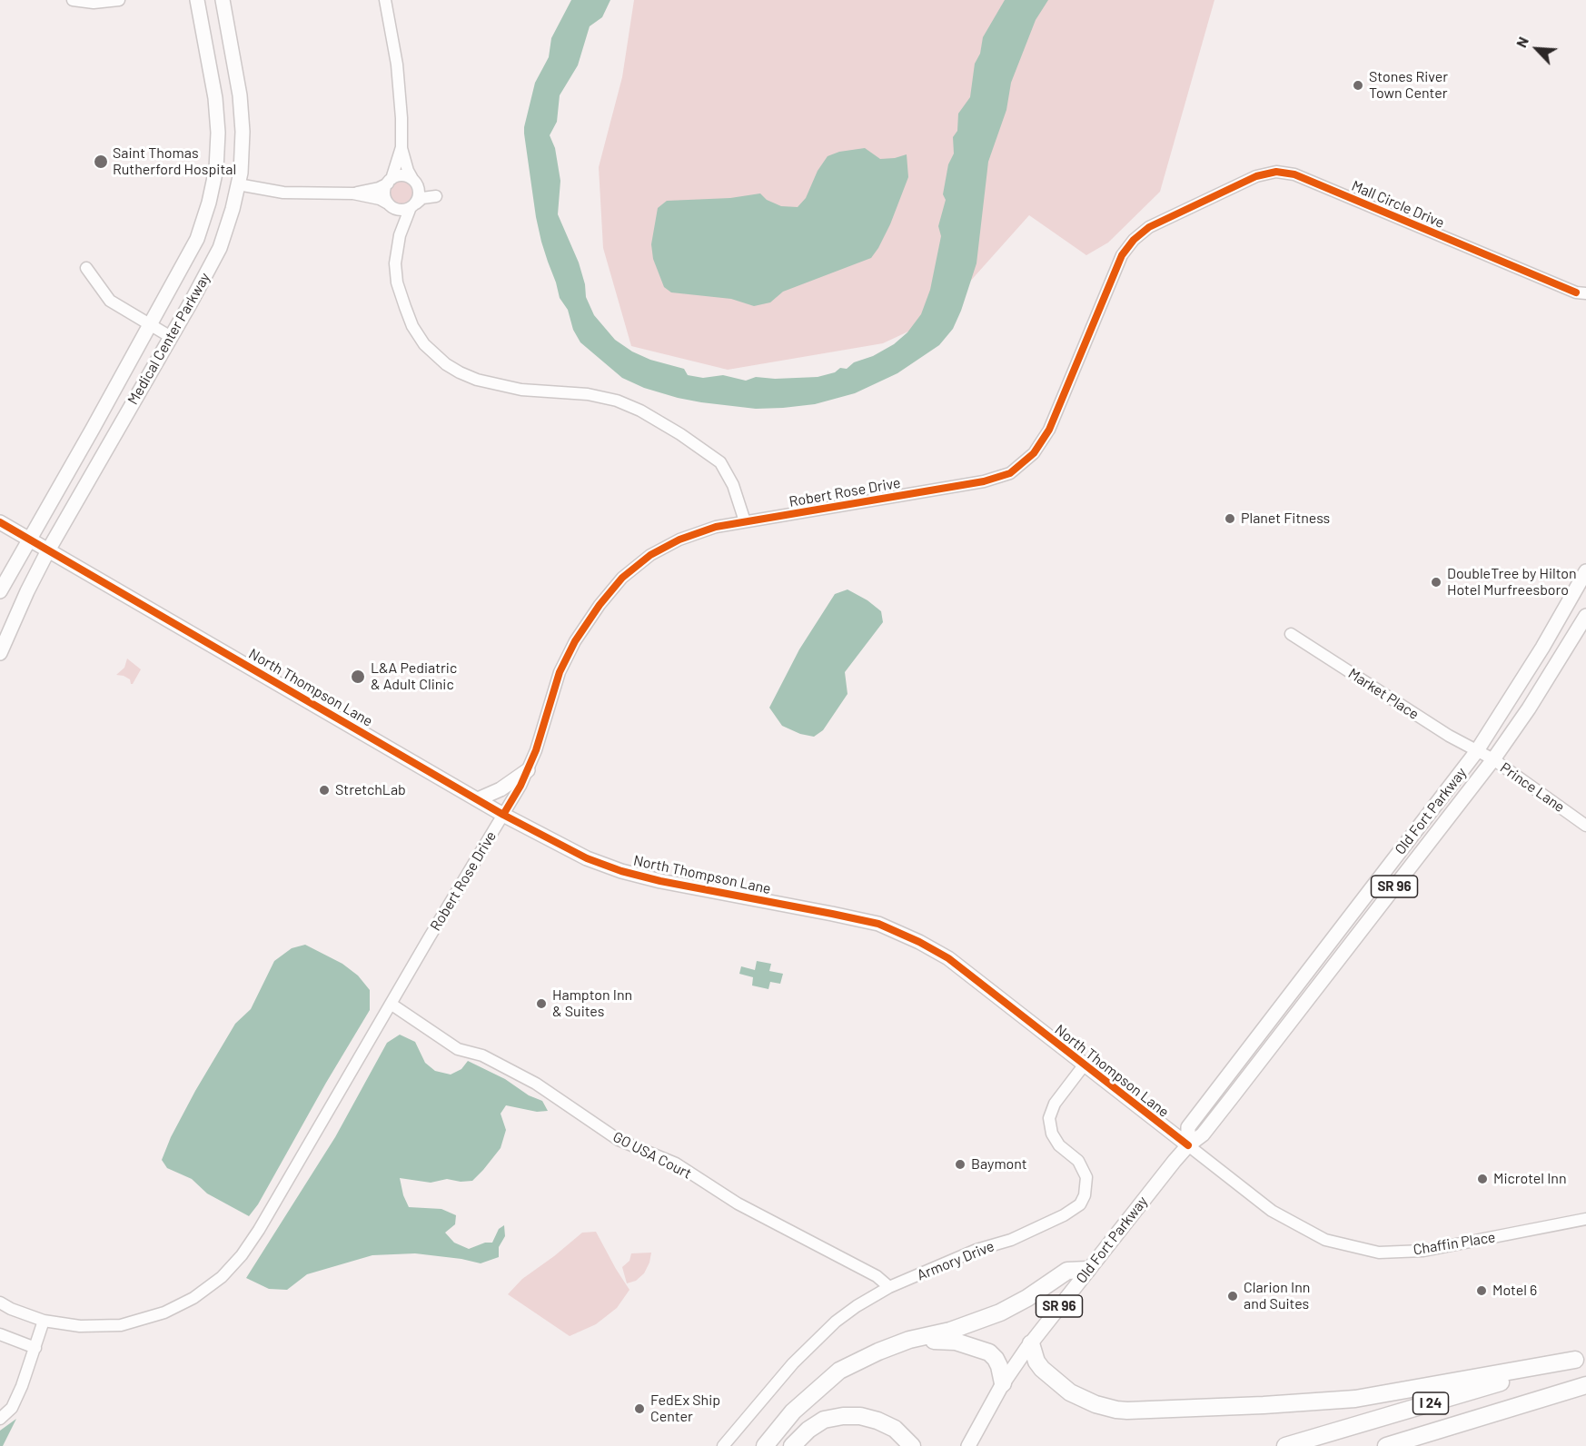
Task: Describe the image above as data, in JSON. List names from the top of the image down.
{
  "streets": {
    "highway": ["I 24"],
    "main road": [
      "Medical Center Parkway",
      "North Thompson Lane",
      "Old Fort Parkway",
      "SR 96"
    ],
    "street": [
      "Mall Circle Drive",
      "Robert Rose Drive",
      "Market Place",
      "Prince Lane",
      "GO USA Court",
      "Chaffin Place",
      "Armory Drive"
    ]
  },
  "crossings": [
    ["Mall Circle Drive", "Robert Rose Drive"],
    ["Medical Center Parkway", "North Thompson Lane"],
    ["Robert Rose Drive", "North Thompson Lane"],
    ["Robert Rose Drive", "GO USA Court"],
    ["North Thompson Lane", "Old Fort Parkway"],
    ["North Thompson Lane", "Chaffin Place"],
    ["North Thompson Lane", "Armory Drive"],
    ["Market Place", "Prince Lane"],
    ["Market Place", "Old Fort Parkway"],
    ["Prince Lane", "Old Fort Parkway"],
    ["Old Fort Parkway", "Chaffin Place"],
    ["GO USA Court", "Armory Drive"]
  ],
  "places": [
    "Stones River Town Center",
    "Saint Thomas Rutherford Hospital",
    "Planet Fitness",
    "DoubleTree by Hilton Hotel Murfreesboro",
    "L&A Pediatric & Adult Clinic",
    "StretchLab",
    "Hampton Inn & Suites",
    "Baymont",
    "Microtel Inn",
    "Motel 6",
    "Clarion Inn and Suites",
    "FedEx Ship Center"
  ],
  "north": "top left"
}
